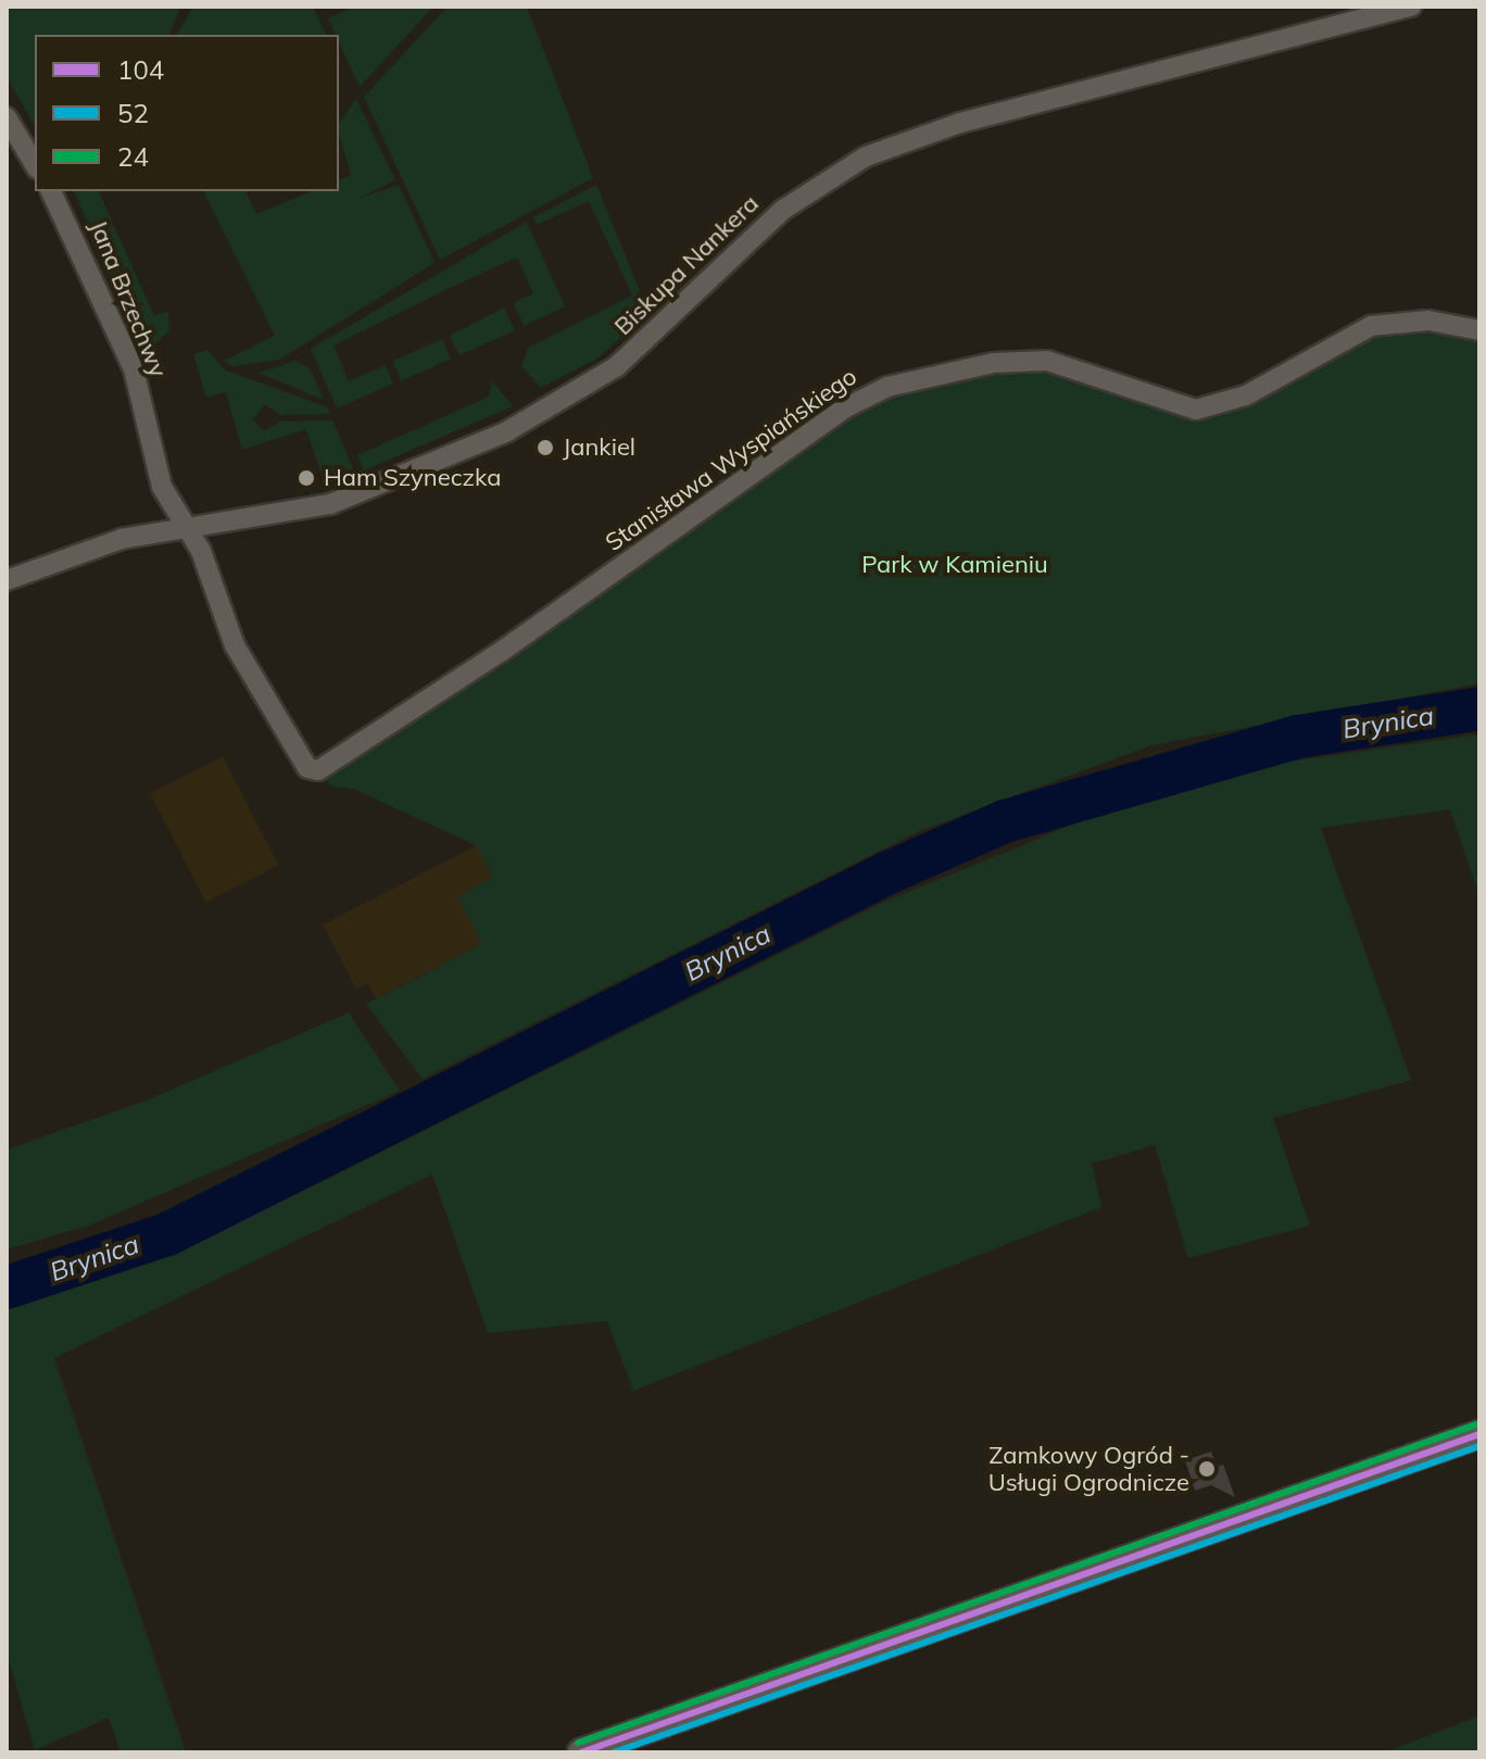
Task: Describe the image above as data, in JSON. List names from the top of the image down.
{
  "streets": {
    "street": ["Biskupa Nankera", "Jana Brzechwy", "Stanisława Wyspiańskiego"]
  },
  "crossings": [
    ["Biskupa Nankera", "Jana Brzechwy"],
    ["Biskupa Nankera", "Stanisława Wyspiańskiego"],
    ["Jana Brzechwy", "Stanisława Wyspiańskiego"]
  ],
  "water": ["Brynica"],
  "parks": ["Park w Kamieniu"],
  "places": ["Jankiel", "Ham Szyneczka", "Zamkowy Ogród - Usługi Ogrodnicze"],
  "lines": ["transit line 24", "transit line 104", "transit line 52"],
  "legend": ["104", "52", "24"]
}
